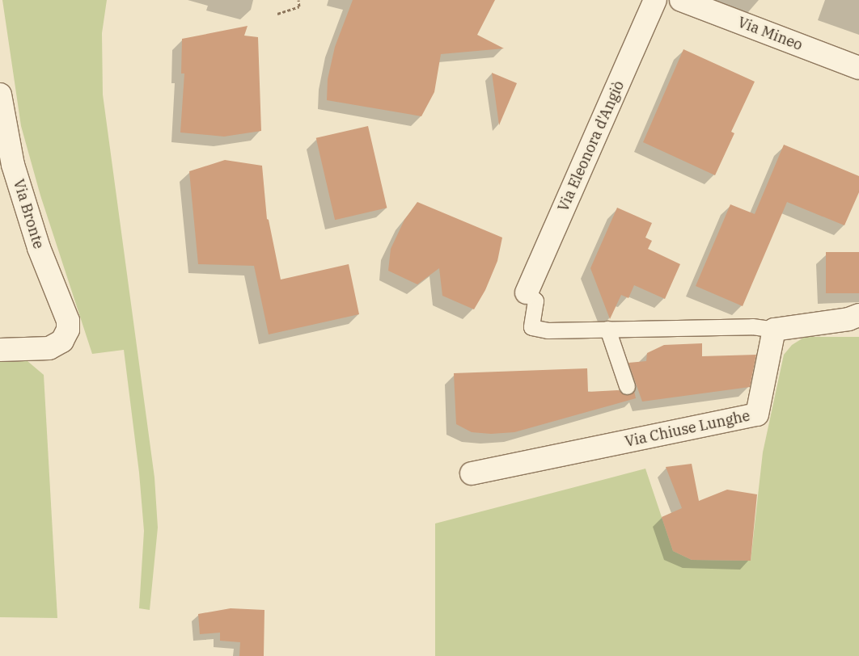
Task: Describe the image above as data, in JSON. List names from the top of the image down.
{
  "streets": {
    "street": [
      "Via Mineo",
      "Via Eleonora d'Angiò",
      "Via Bronte",
      "Via Chiuse Lunghe"
    ]
  }
}
